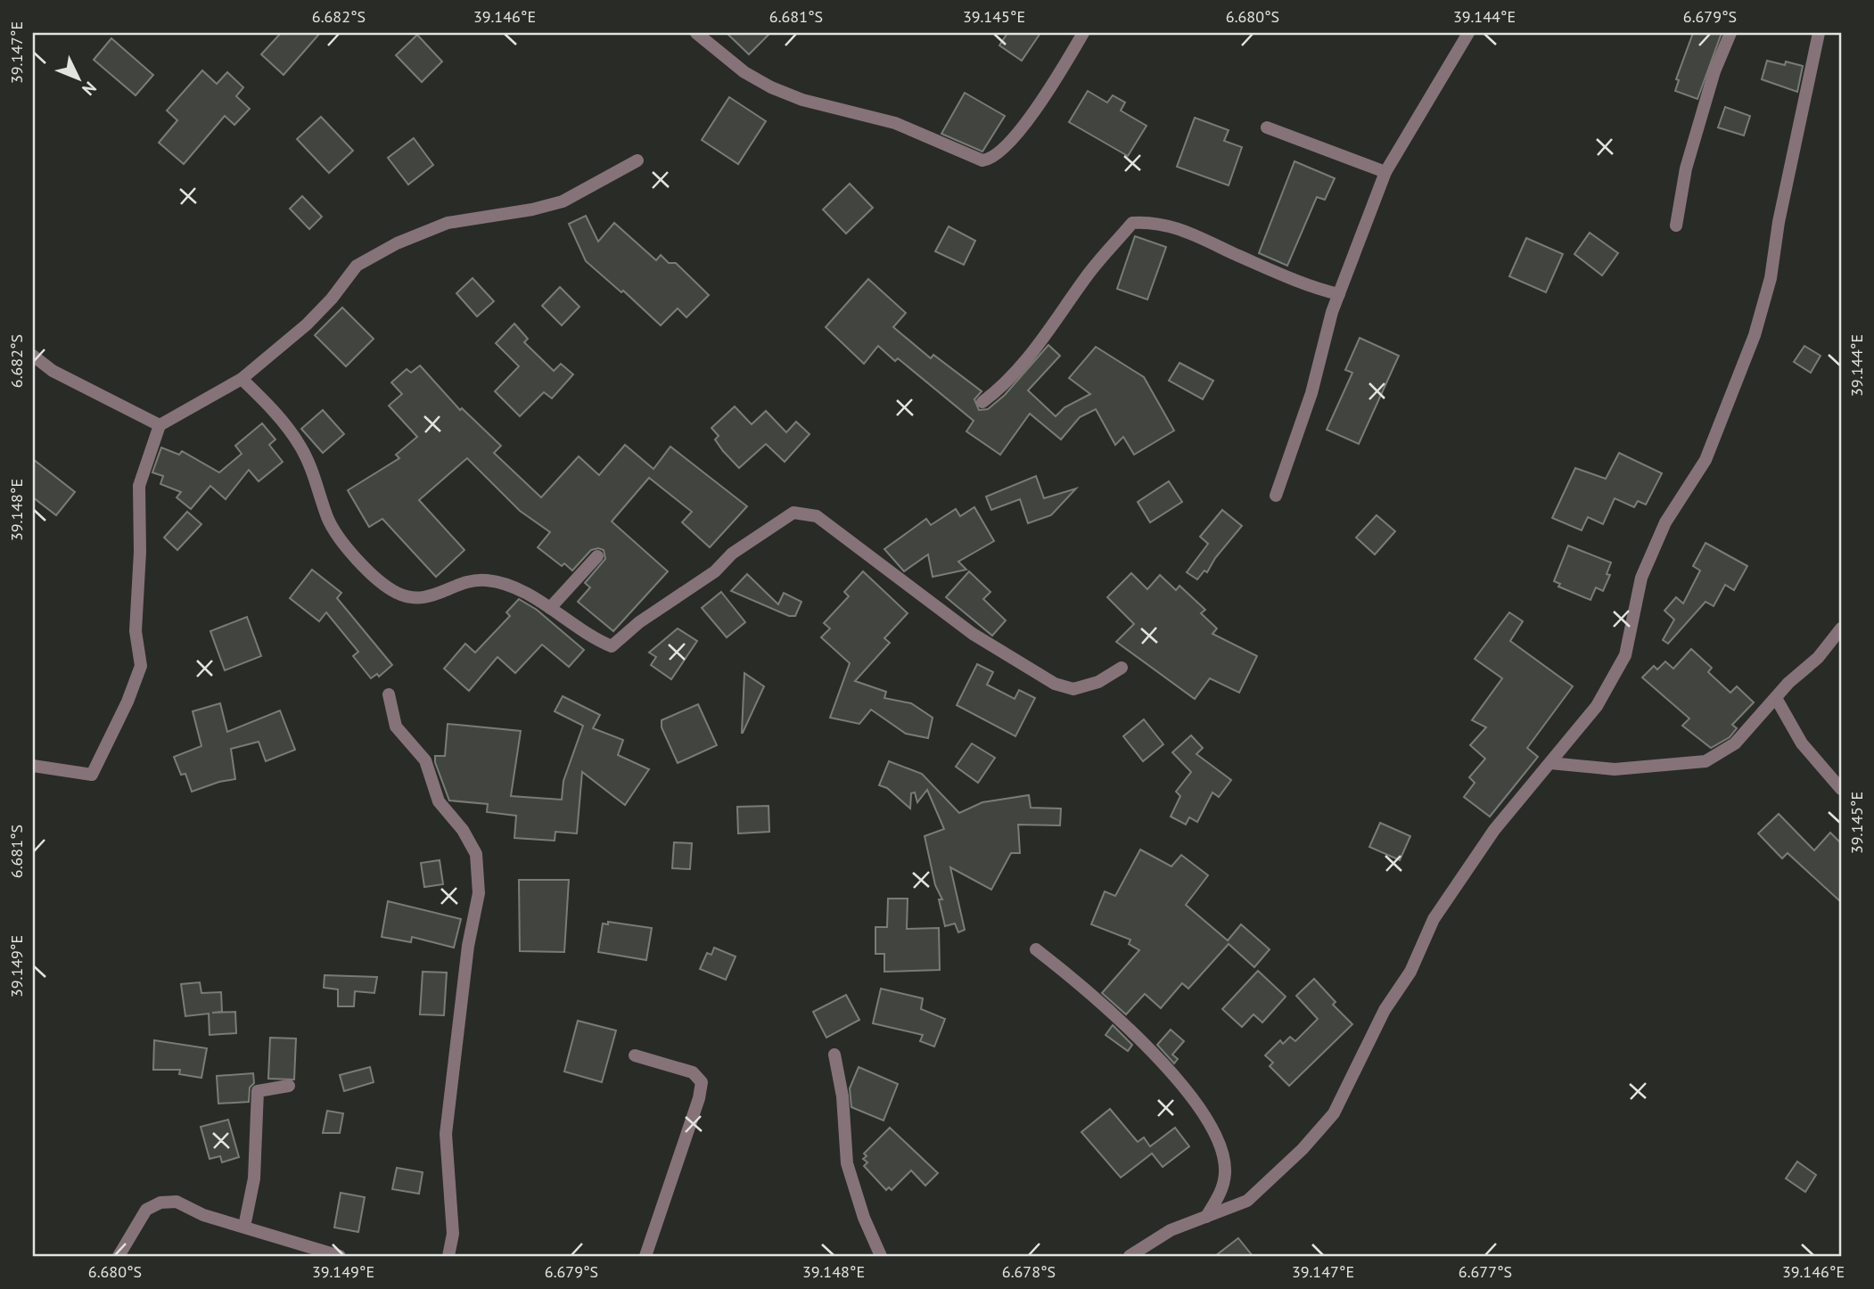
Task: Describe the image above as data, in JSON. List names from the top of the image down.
{
  "north": "bottom right",
  "coordinates": [
    "6.682°S",
    "39.146°E",
    "6.681°S",
    "39.145°E",
    "6.680°S",
    "39.144°E",
    "6.679°S",
    "39.147°E",
    "39.148°E",
    "39.149°E",
    "6.678°S",
    "6.677°S"
  ]
}
